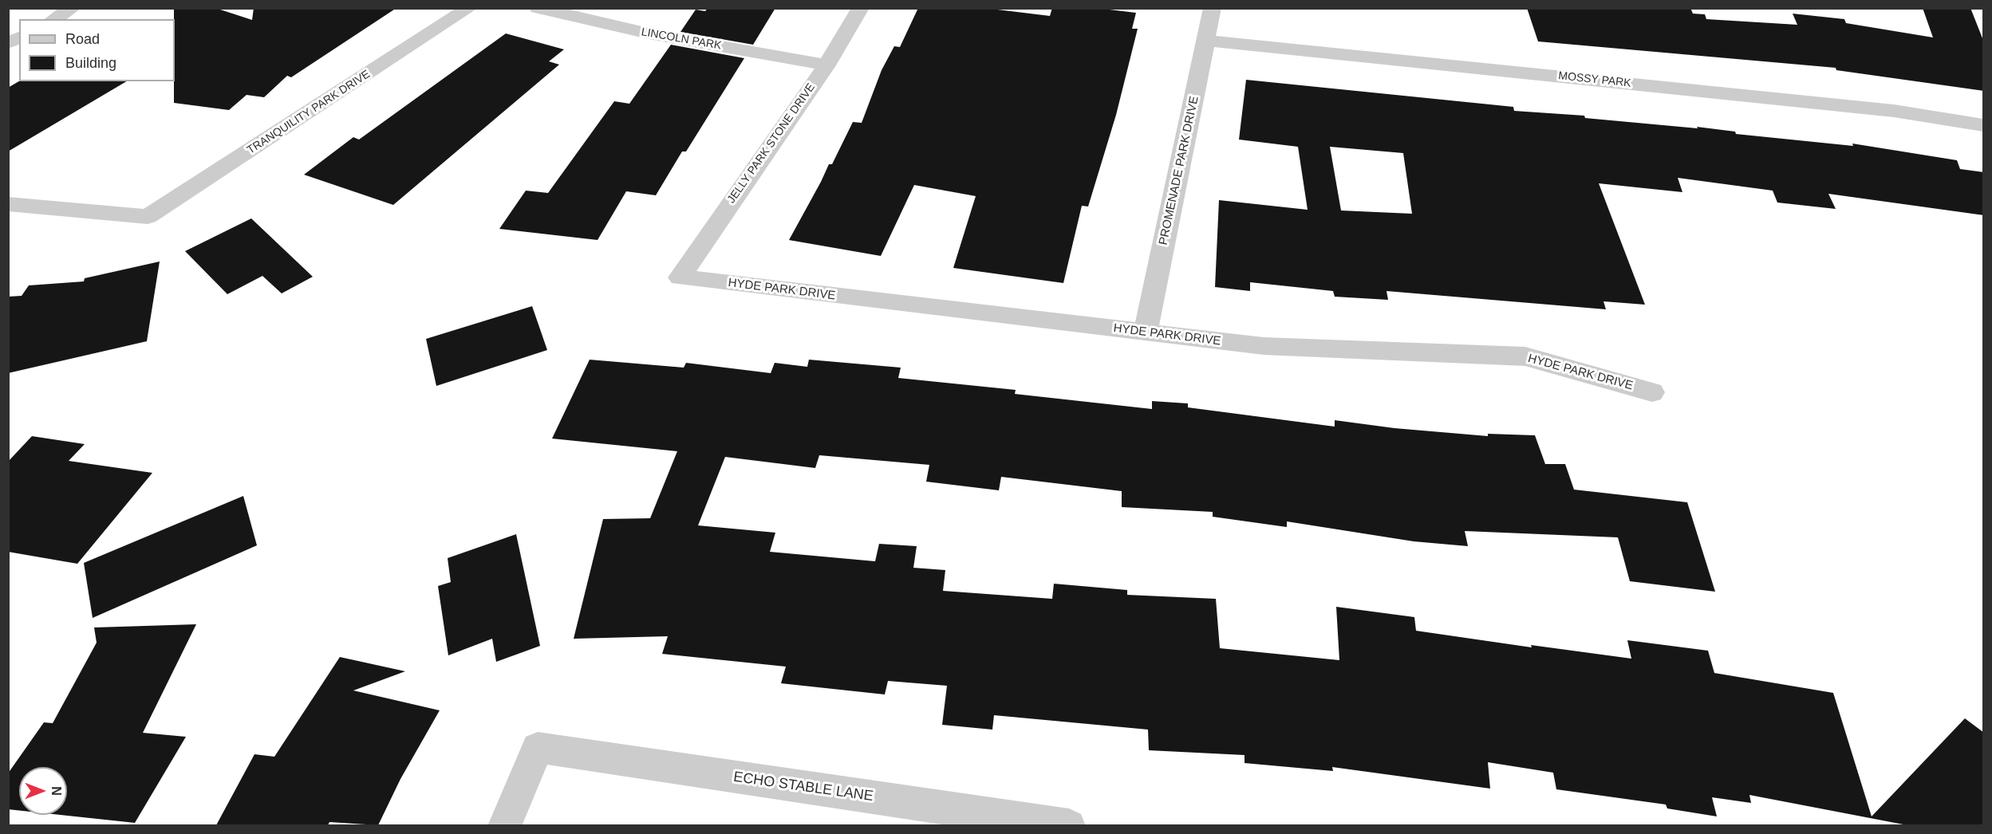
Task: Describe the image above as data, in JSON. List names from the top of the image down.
{
  "streets": {
    "street": [
      "LINCOLN PARK",
      "MOSSY PARK",
      "TRANQUILITY PARK DRIVE",
      "JELLY PARK STONE DRIVE",
      "PROMENADE PARK DRIVE",
      "HYDE PARK DRIVE",
      "ECHO STABLE LANE"
    ]
  },
  "crossings": [
    ["LINCOLN PARK", "JELLY PARK STONE DRIVE"],
    ["MOSSY PARK", "PROMENADE PARK DRIVE"],
    ["JELLY PARK STONE DRIVE", "HYDE PARK DRIVE"],
    ["PROMENADE PARK DRIVE", "HYDE PARK DRIVE"]
  ],
  "legend": ["Road", "Building"],
  "north": "right"
}
